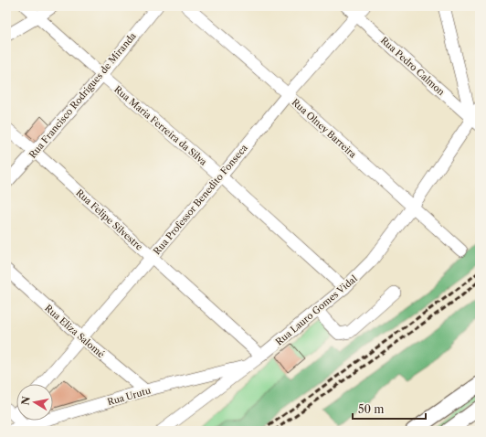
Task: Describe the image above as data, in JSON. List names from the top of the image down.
{
  "streets": {
    "street": [
      "Rua Pedro Calmon",
      "Rua Francisco Rodrigues de Miranda",
      "Rua Maria Ferreira da Silva",
      "Rua Olney Barreira",
      "Rua Professor Benedito Fonseca",
      "Rua Felipe Silvestre",
      "Rua Lauro Gomes Vidal",
      "Rua Eliza Salomé",
      "Rua Urutu"
    ]
  },
  "crossings": [
    ["Rua Pedro Calmon", "Rua Professor Benedito Fonseca"],
    ["Rua Pedro Calmon", "Rua Lauro Gomes Vidal"],
    ["Rua Francisco Rodrigues de Miranda", "Rua Maria Ferreira da Silva"],
    ["Rua Francisco Rodrigues de Miranda", "Rua Felipe Silvestre"],
    ["Rua Maria Ferreira da Silva", "Rua Professor Benedito Fonseca"],
    ["Rua Maria Ferreira da Silva", "Rua Lauro Gomes Vidal"],
    ["Rua Olney Barreira", "Rua Professor Benedito Fonseca"],
    ["Rua Olney Barreira", "Rua Lauro Gomes Vidal"],
    ["Rua Professor Benedito Fonseca", "Rua Felipe Silvestre"],
    ["Rua Professor Benedito Fonseca", "Rua Eliza Salomé"],
    ["Rua Felipe Silvestre", "Rua Lauro Gomes Vidal"],
    ["Rua Lauro Gomes Vidal", "Rua Urutu"],
    ["Rua Eliza Salomé", "Rua Urutu"]
  ],
  "scale_bar": "50 m",
  "north": "left"
}
